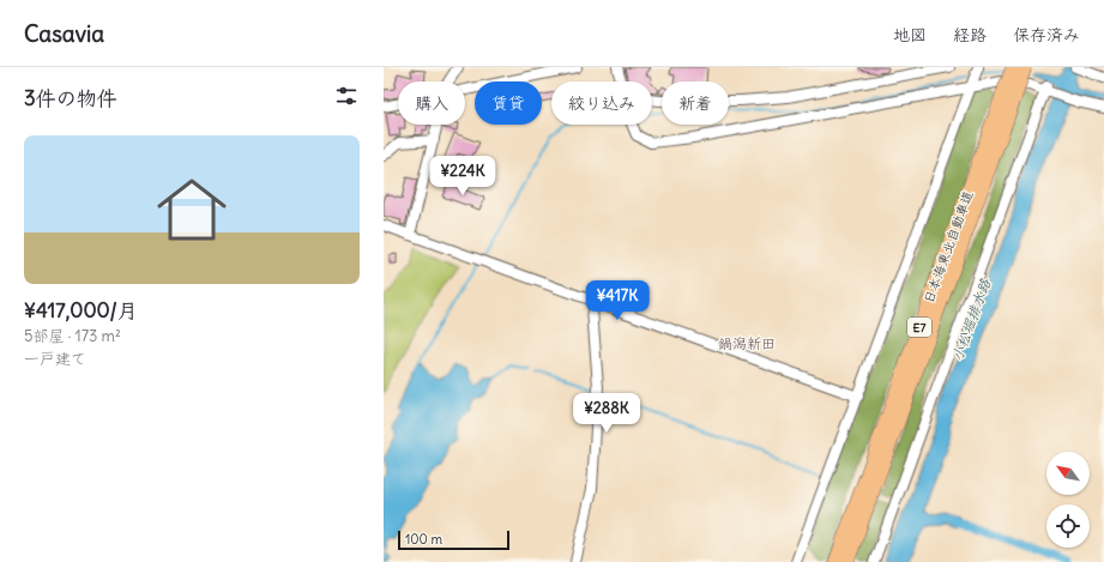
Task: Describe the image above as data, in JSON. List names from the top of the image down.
{
  "streets": {
    "highway": ["日本海東北自動車道", "E7"]
  },
  "districts": ["鍋潟新田"],
  "water": ["小松堀排水路"],
  "scale_bar": "100 m",
  "north": "top left",
  "page": {
    "header": "Casavia",
    "nav": ["地図", "経路", "保存済み"],
    "heading": "3件の物件",
    "chip": [
      "購入",
      "賃貸",
      "絞り込み",
      "新着"
    ],
    "list": [
      {
        "name": "¥417,000/月",
        "note": "5部屋 · 173 m² · 一戸建て"
      }
    ],
    "price": ["¥224K", "¥417K", "¥288K"],
    "scale": "100 m"
  }
}
